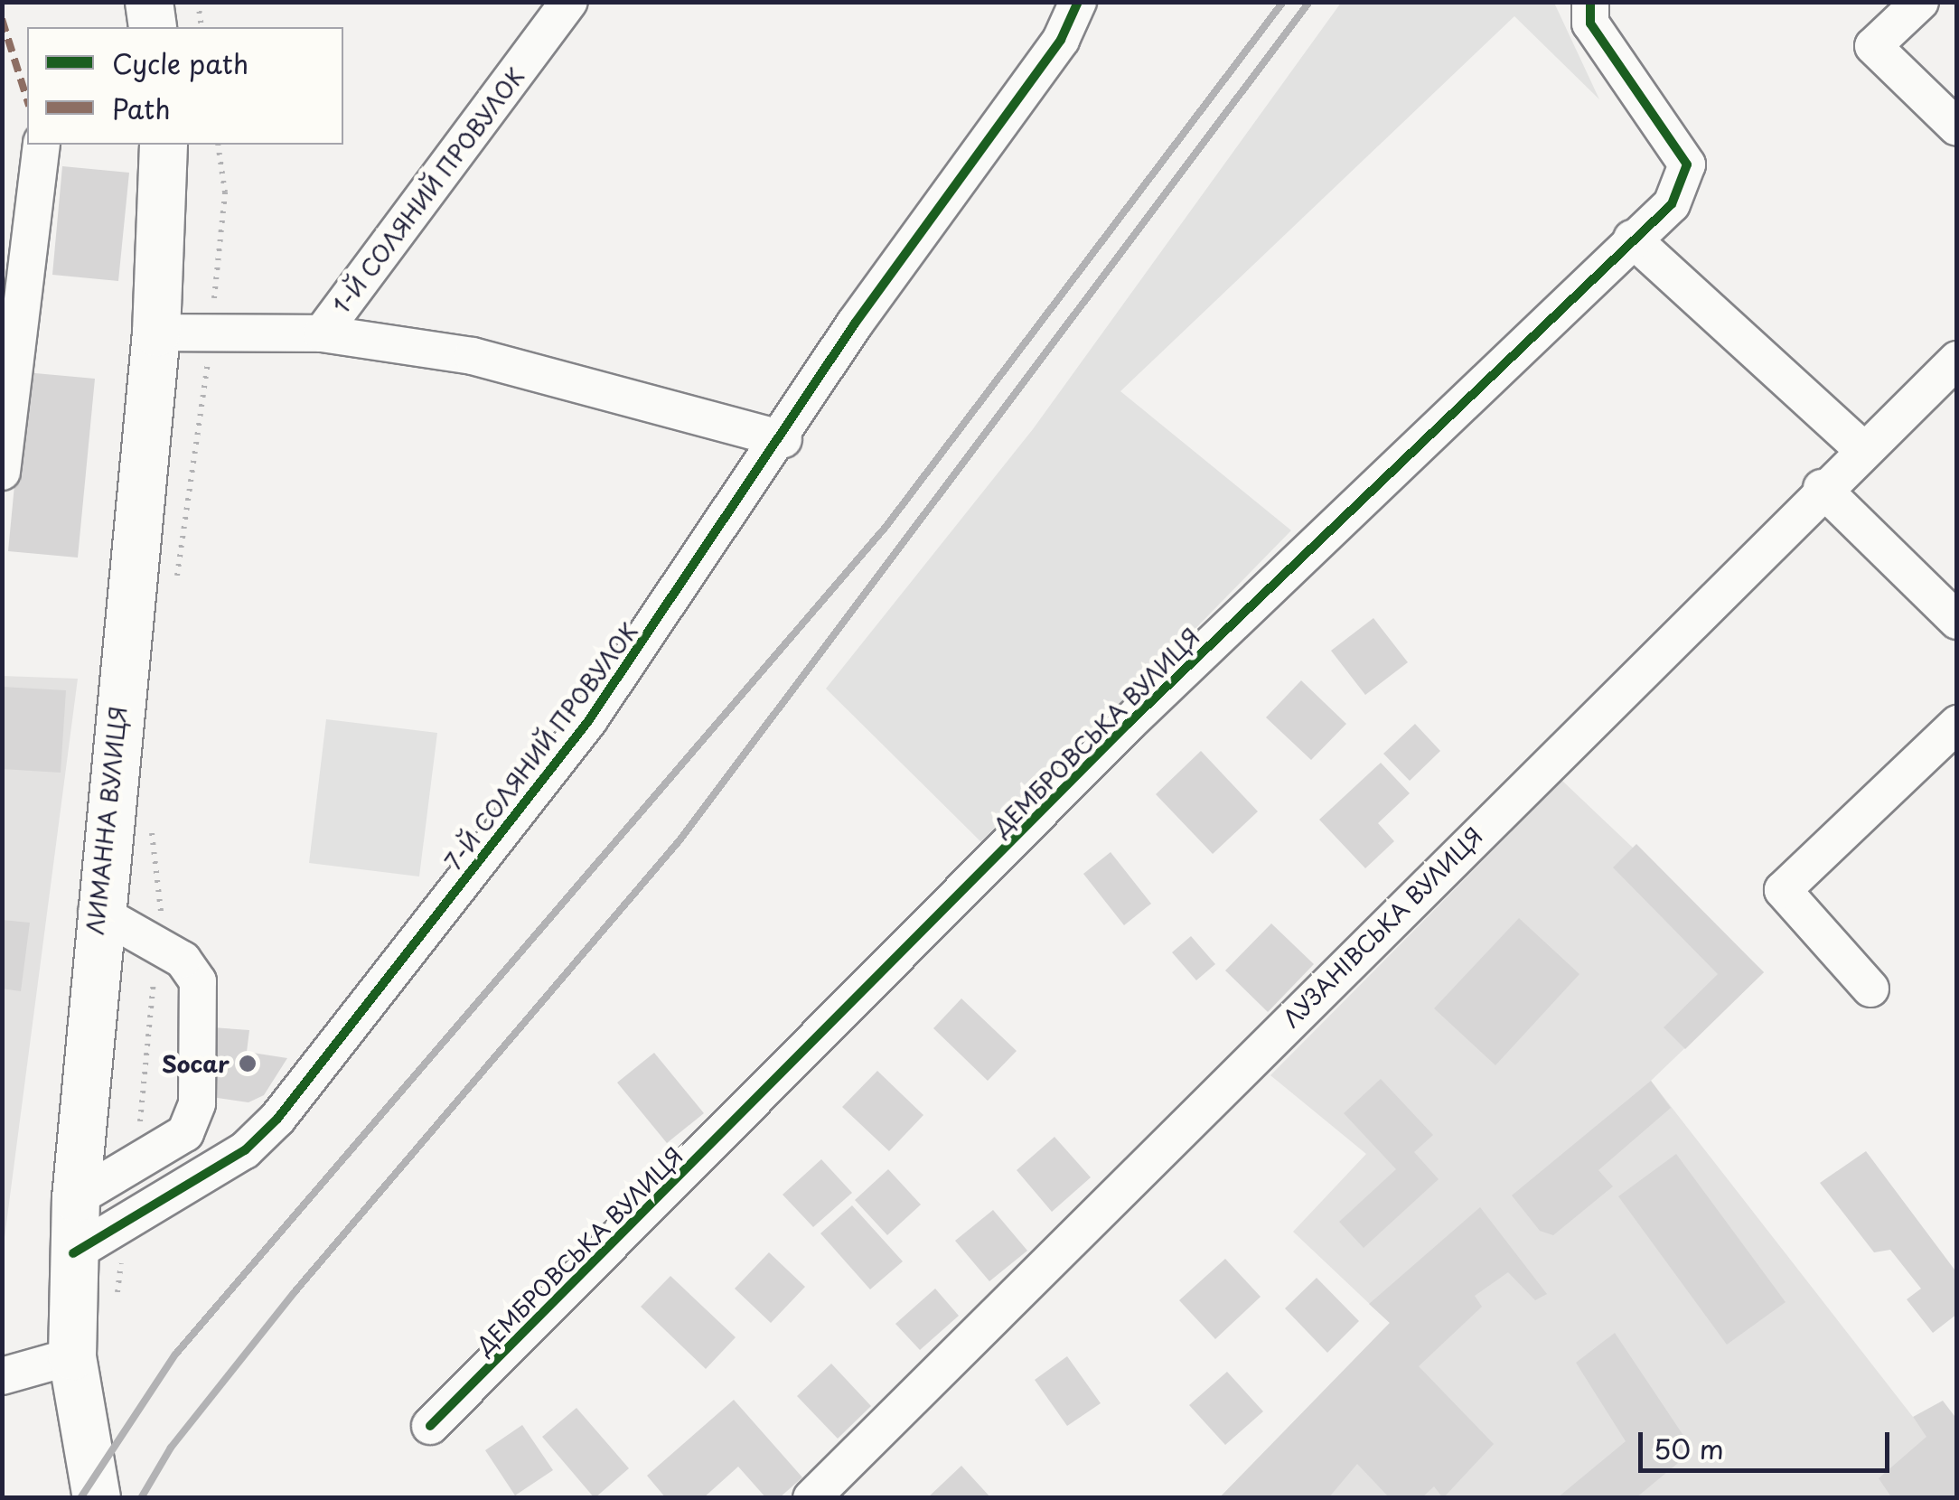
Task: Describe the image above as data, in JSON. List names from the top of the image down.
{
  "streets": {
    "main road": ["ЛИМАННА ВУЛИЦЯ"],
    "street": [
      "1-Й СОЛЯНИЙ ПРОВУЛОК",
      "ДЕМБРОВСЬКА ВУЛИЦЯ",
      "7-Й СОЛЯНИЙ ПРОВУЛОК",
      "ЛУЗАНІВСЬКА ВУЛИЦЯ"
    ]
  },
  "crossings": [
    ["1-Й СОЛЯНИЙ ПРОВУЛОК", "ЛИМАННА ВУЛИЦЯ"],
    ["7-Й СОЛЯНИЙ ПРОВУЛОК", "ЛИМАННА ВУЛИЦЯ"]
  ],
  "places": ["Socar"],
  "legend": ["Cycle path", "Path"],
  "scale_bar": "50 m"
}
